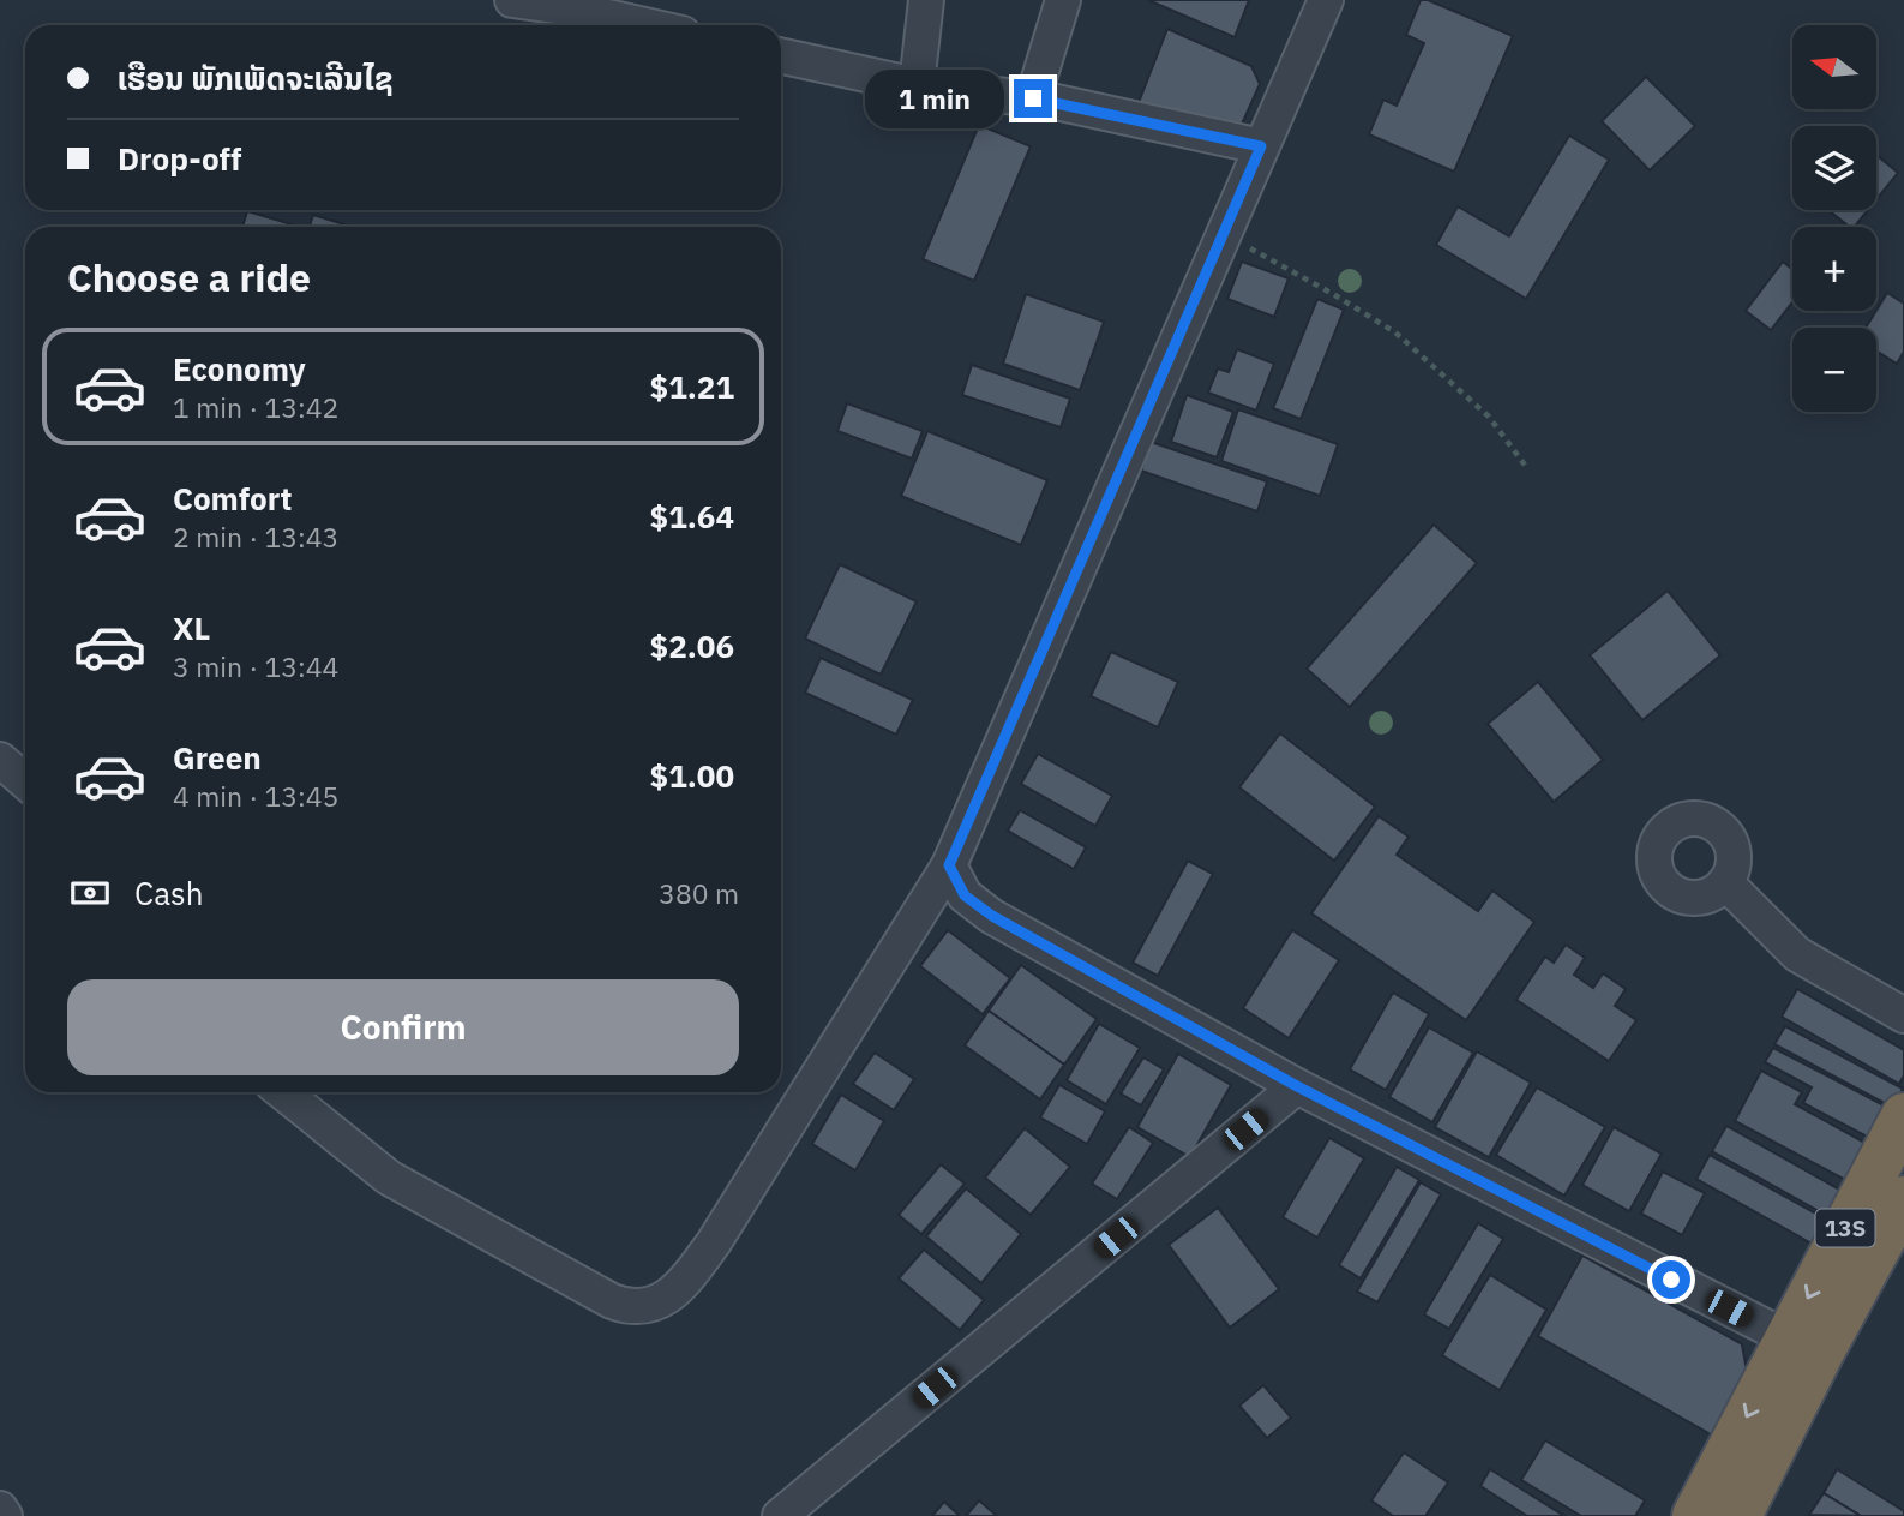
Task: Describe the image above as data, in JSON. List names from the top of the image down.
{
  "streets": {
    "highway": ["13S"]
  },
  "north": "left",
  "page": {
    "map_buttons": ["+", "−"],
    "banner": ["ເຮືອນ ພັກເພັດຈະເລີນໄຊ", "Drop-off"],
    "bubble": "1 min",
    "heading": "Choose a ride",
    "list": [
      {
        "name": "Economy",
        "note": "1 min · 13:42",
        "value": "$1.21"
      },
      {
        "name": "Comfort",
        "note": "2 min · 13:43",
        "value": "$1.64"
      },
      {
        "name": "XL",
        "note": "3 min · 13:44",
        "value": "$2.06"
      },
      {
        "name": "Green",
        "note": "4 min · 13:45",
        "value": "$1.00"
      }
    ],
    "pay": ["Cash", "380 m"],
    "buttons": "Confirm"
  }
}
